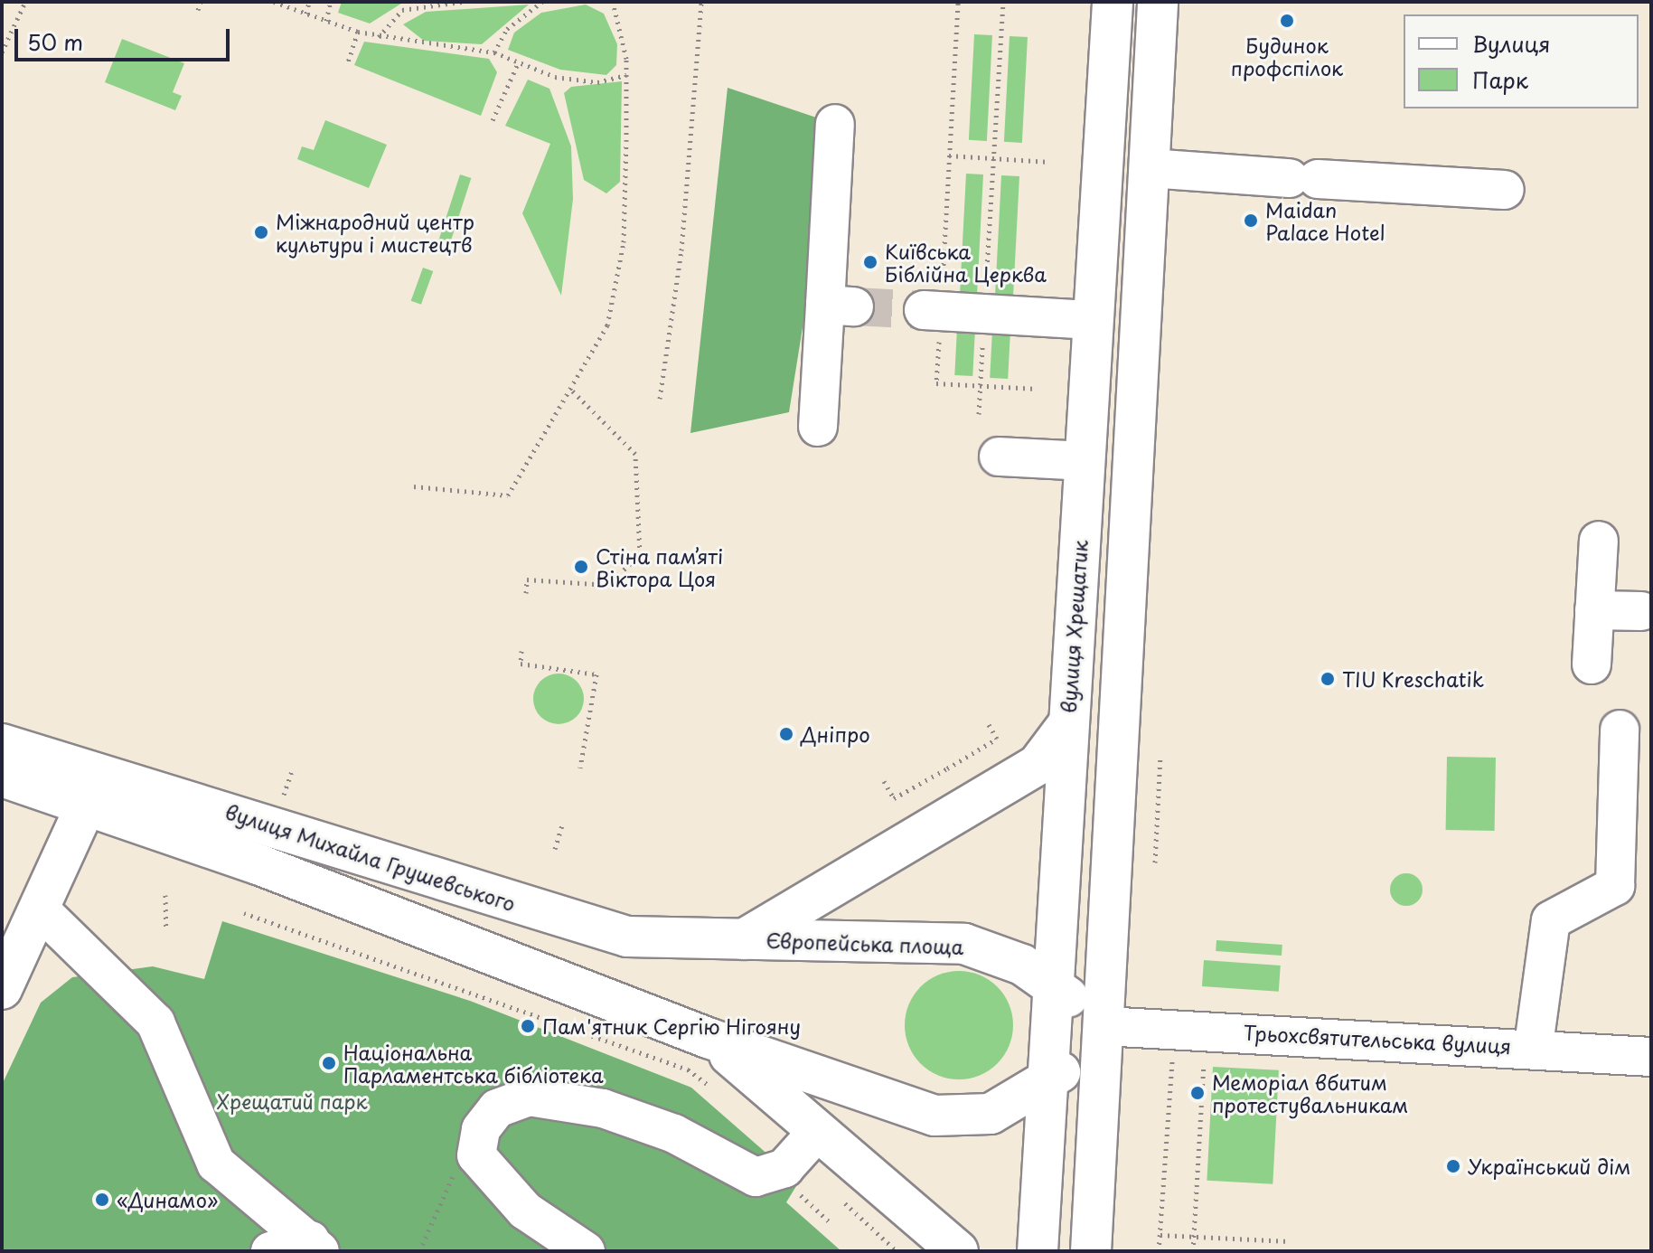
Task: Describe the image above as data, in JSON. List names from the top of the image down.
{
  "streets": {
    "main road": ["вулиця Хрещатик", "вулиця Михайла Грушевського", "Європейська площа"],
    "street": ["Трьохсвятительська вулиця"]
  },
  "crossings": [
    ["вулиця Хрещатик", "Європейська площа"],
    ["вулиця Михайла Грушевського", "Європейська площа"],
    ["Європейська площа", "Трьохсвятительська вулиця"]
  ],
  "parks": ["Хрещатий парк"],
  "places": [
    "Будинок профспілок",
    "Maidan Palace Hotel",
    "Міжнародний центр культури і мистецтв",
    "Київська Біблійна Церква",
    "Стіна пам’яті Віктора Цоя",
    "TIU Kreschatik",
    "Дніпро",
    "Пам'ятник Сергію Нігояну",
    "Національна Парламентська бібліотека",
    "Меморіал вбитим протестувальникам",
    "Український дім",
    "«Динамо»"
  ],
  "legend": ["Вулиця", "Парк"],
  "scale_bar": "50 m"
}
